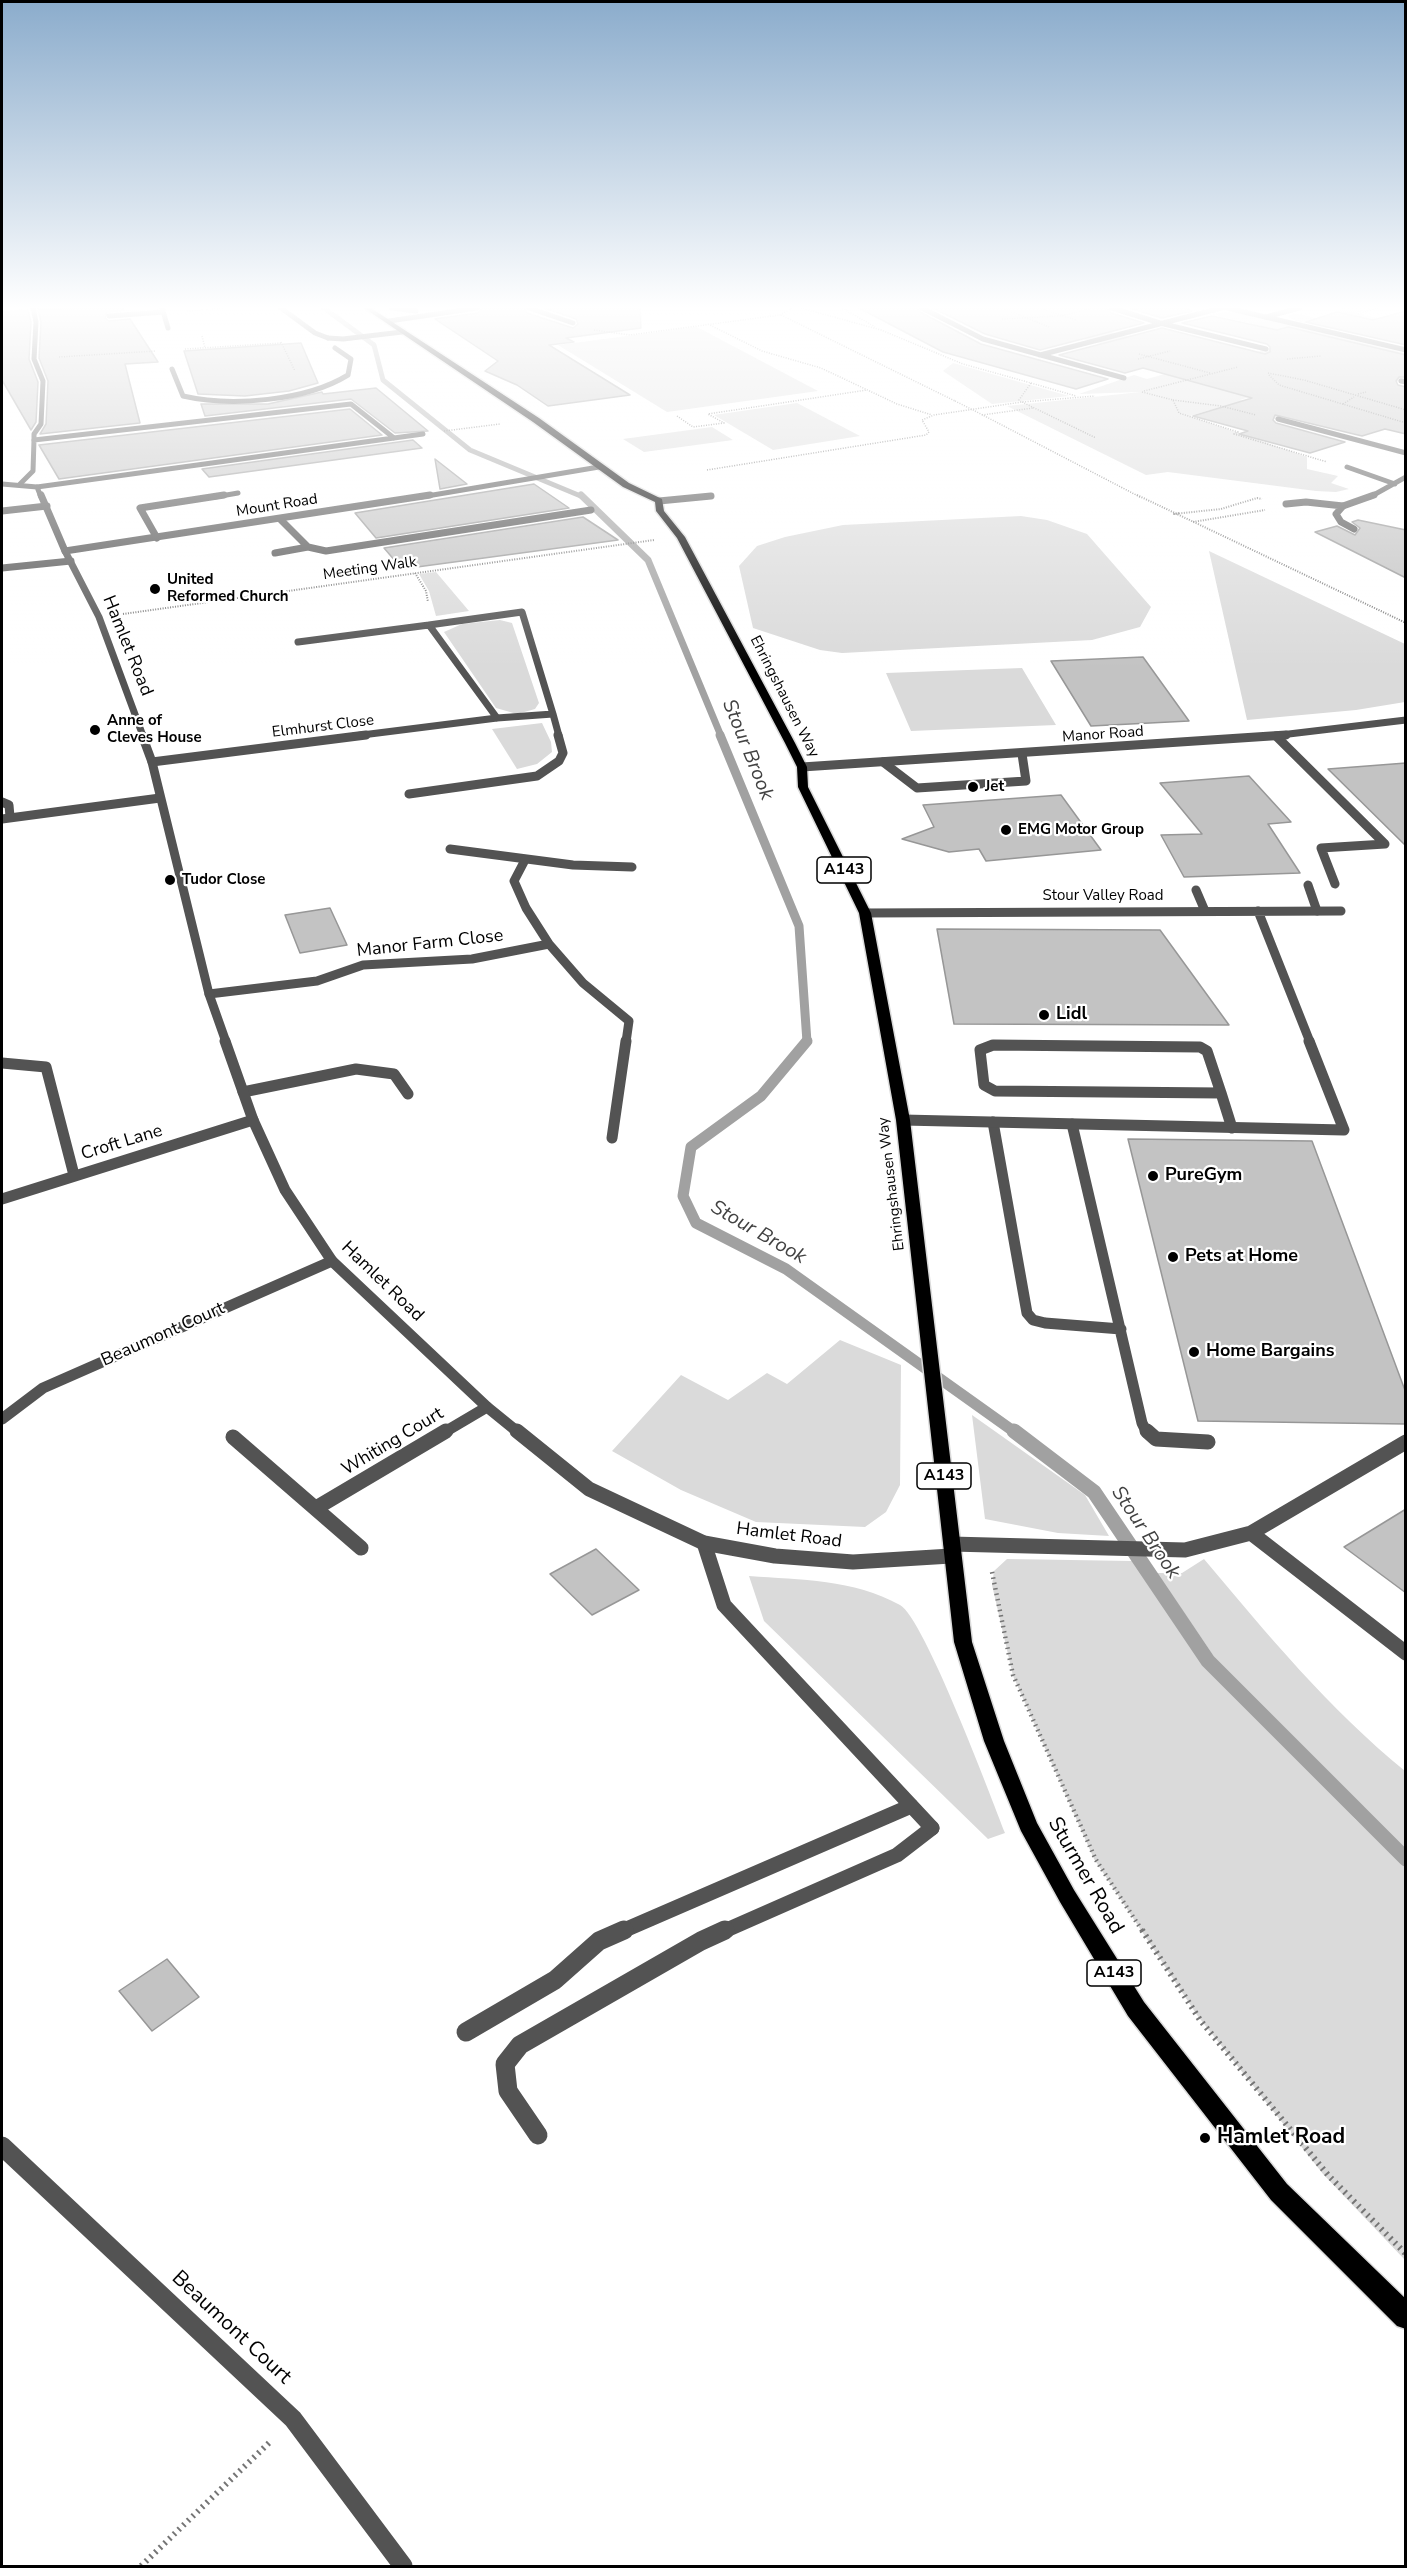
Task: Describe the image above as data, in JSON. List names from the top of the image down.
{
  "streets": {
    "main road": ["Ehringshausen Way", "A143", "Sturmer Road"],
    "street": [
      "Mount Road",
      "Hamlet Road",
      "Elmhurst Close",
      "Manor Road",
      "Stour Valley Road",
      "Manor Farm Close",
      "Croft Lane",
      "Beaumont Court",
      "Whiting Court"
    ],
    "path": ["Meeting Walk"]
  },
  "crossings": [
    ["Mount Road", "Hamlet Road"],
    ["Meeting Walk", "Hamlet Road"],
    ["Hamlet Road", "Elmhurst Close"],
    ["Hamlet Road", "Manor Farm Close"],
    ["Hamlet Road", "Croft Lane"],
    ["Hamlet Road", "Beaumont Court"],
    ["Hamlet Road", "Whiting Court"],
    ["Hamlet Road", "Sturmer Road"],
    ["Ehringshausen Way", "Manor Road"],
    ["Ehringshausen Way", "Stour Valley Road"],
    ["Ehringshausen Way", "Sturmer Road"]
  ],
  "water": ["Stour Brook"],
  "places": [
    "United Reformed Church",
    "Anne of Cleves House",
    "Jet",
    "EMG Motor Group",
    "Tudor Close",
    "Lidl",
    "PureGym",
    "Pets at Home",
    "Home Bargains",
    "Hamlet Road"
  ]
}
